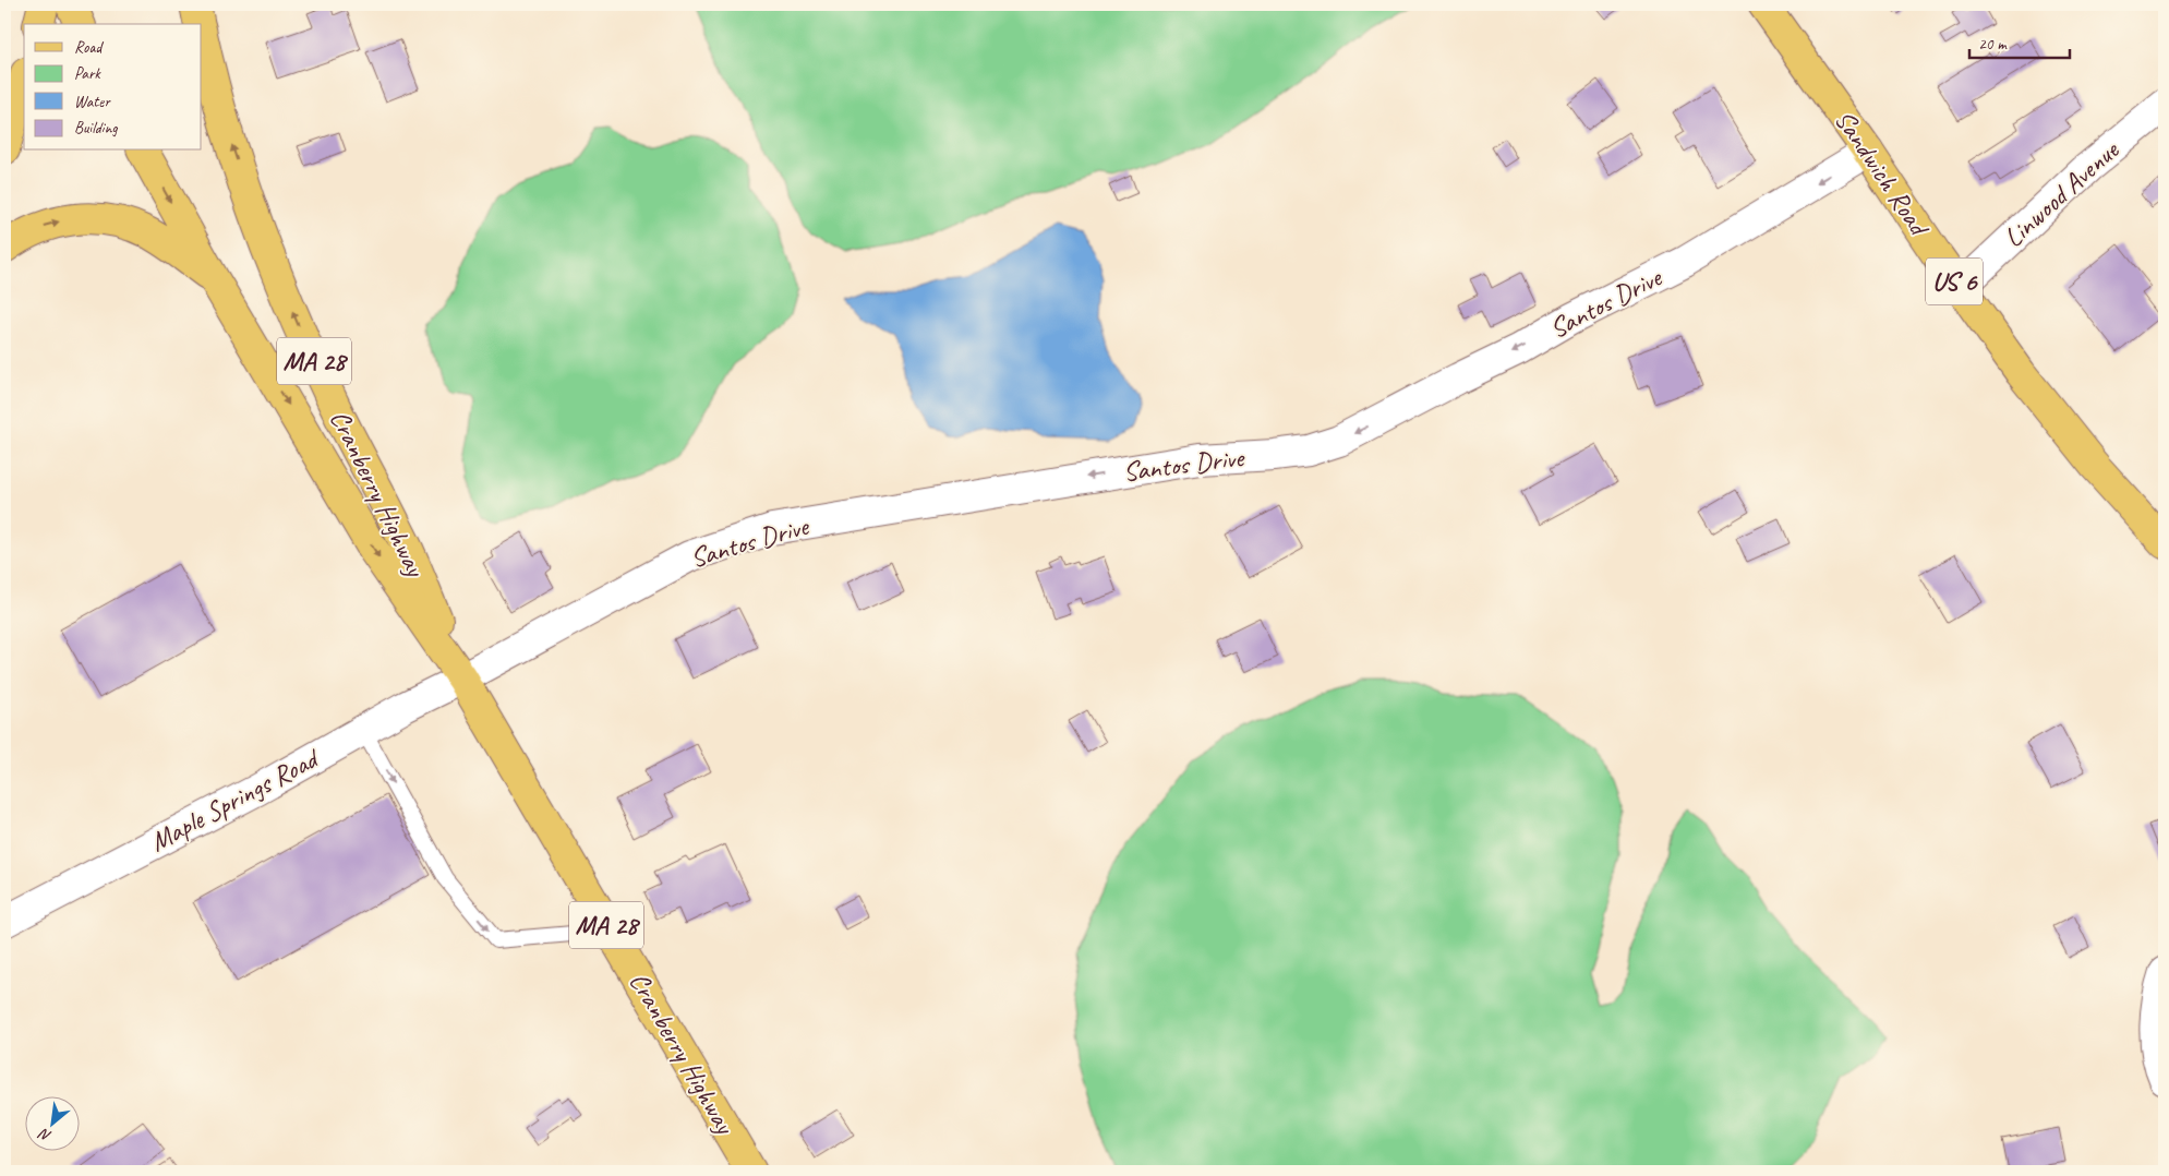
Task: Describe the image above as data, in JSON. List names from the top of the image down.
{
  "streets": {
    "main road": [
      "Sandwich Road",
      "US 6",
      "MA 28",
      "Cranberry Highway"
    ],
    "street": ["Linwood Avenue", "Santos Drive", "Maple Springs Road"]
  },
  "crossings": [
    ["Sandwich Road", "Linwood Avenue"],
    ["Sandwich Road", "Santos Drive"],
    ["Santos Drive", "Cranberry Highway"],
    ["Santos Drive", "Maple Springs Road"],
    ["Cranberry Highway", "Maple Springs Road"]
  ],
  "one_way": ["Santos Drive"],
  "legend": [
    "Road",
    "Park",
    "Water",
    "Building"
  ],
  "scale_bar": "20 m",
  "north": "bottom left"
}
